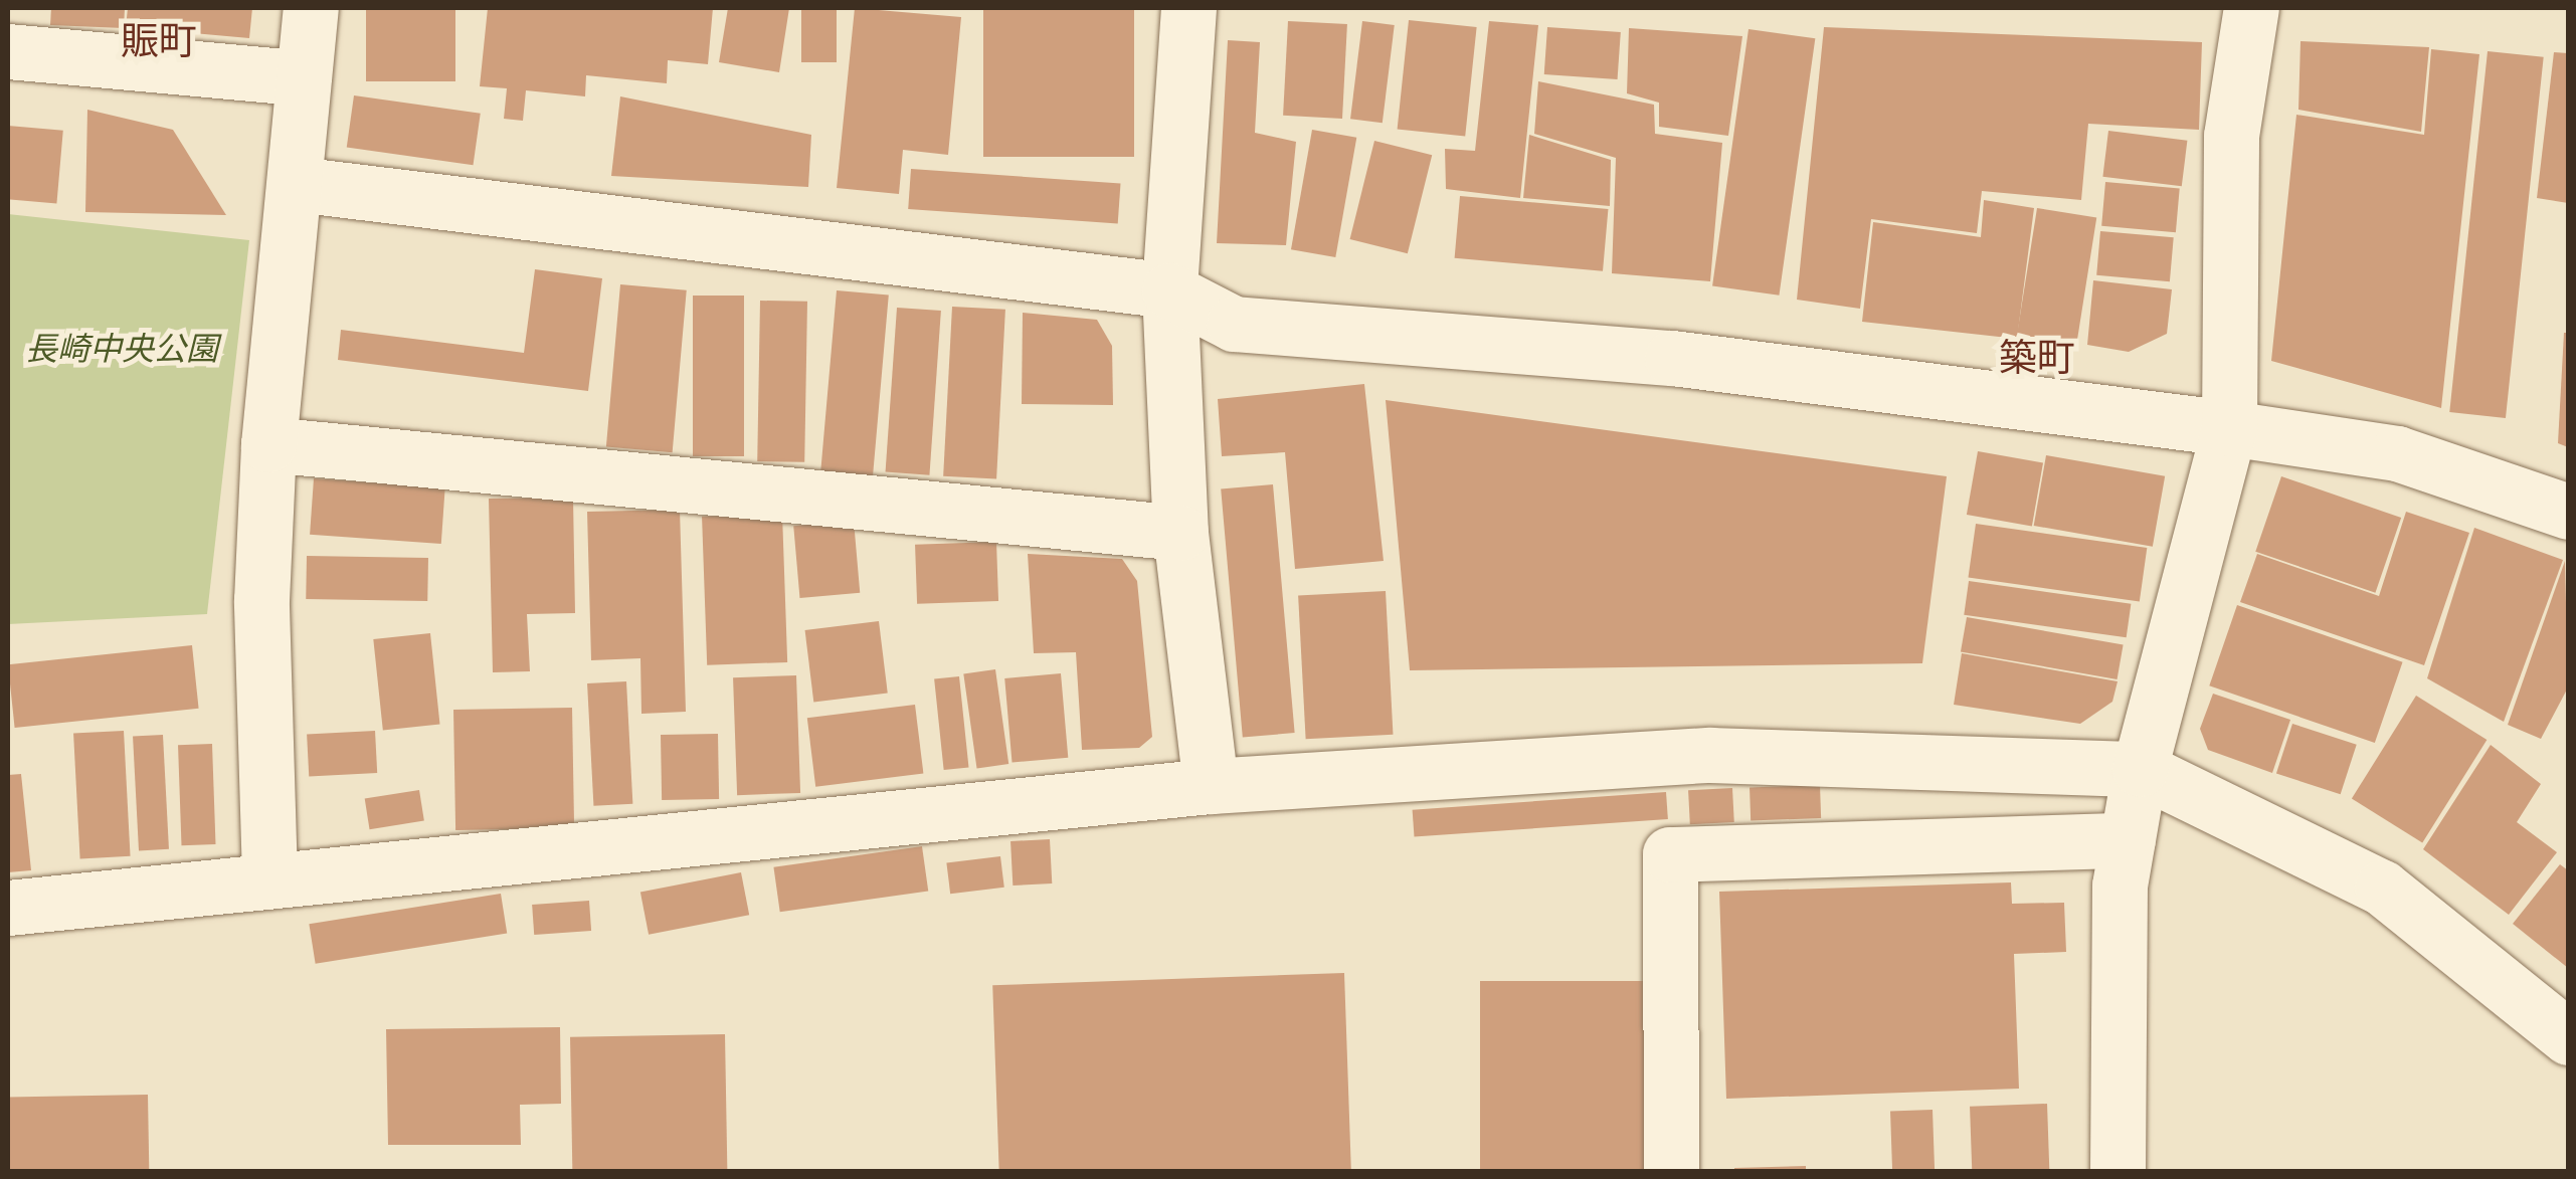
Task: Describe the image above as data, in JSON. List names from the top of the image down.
{
  "districts": ["賑町", "築町"],
  "parks": ["長崎中央公園"]
}
